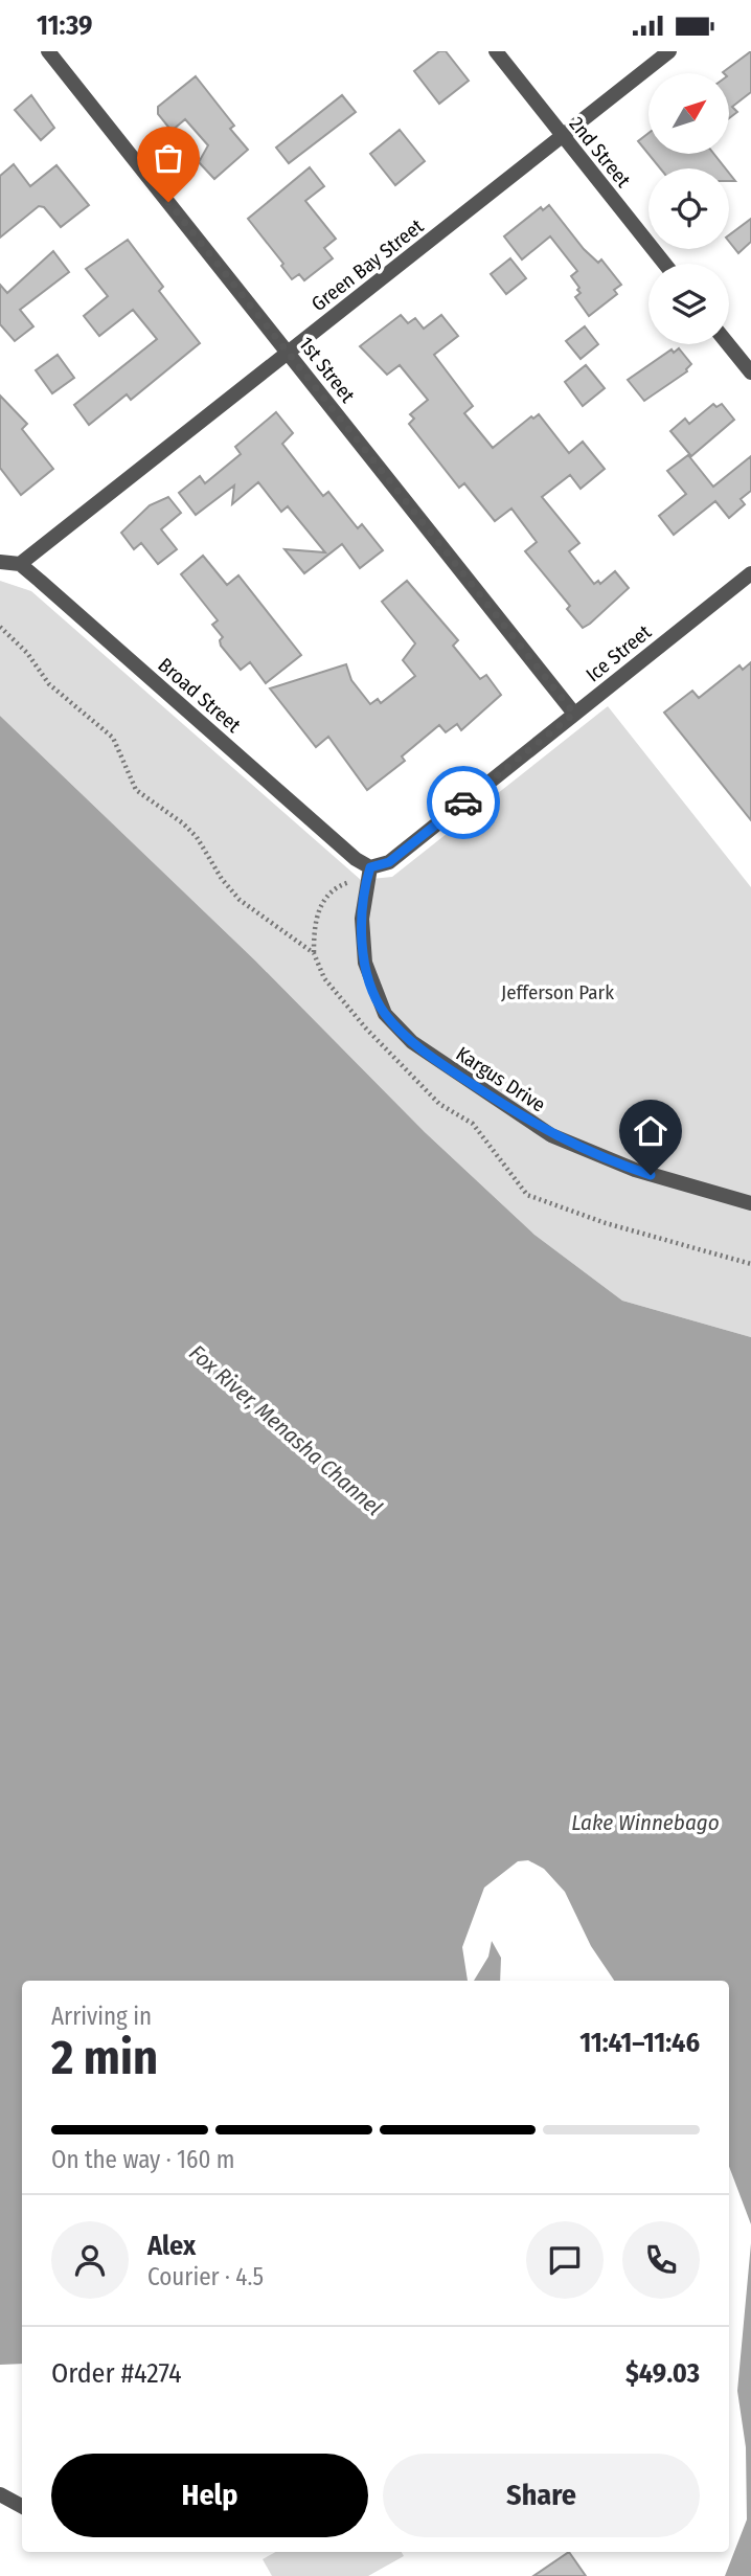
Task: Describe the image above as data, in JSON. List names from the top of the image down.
{
  "streets": {
    "street": [
      "2nd Street",
      "Green Bay Street",
      "1st Street",
      "Ice Street",
      "Broad Street",
      "Kargus Drive"
    ]
  },
  "crossings": [
    ["2nd Street", "Green Bay Street"],
    ["Green Bay Street", "1st Street"],
    ["Green Bay Street", "Broad Street"],
    ["1st Street", "Ice Street"],
    ["Ice Street", "Broad Street"],
    ["Ice Street", "Kargus Drive"],
    ["Broad Street", "Kargus Drive"]
  ],
  "water": ["Fox River, Menasha Channel", "Lake Winnebago"],
  "parks": ["Jefferson Park"],
  "north": "top right",
  "page": {
    "status": "11:39",
    "heading": ["2 min", "Arriving in", "11:41–11:46"],
    "panel": [
      "Alex",
      "Courier · 4.5",
      "Order #4274",
      "$49.03"
    ],
    "bar": "On the way · 160 m",
    "buttons": ["Help", "Share"]
  }
}
